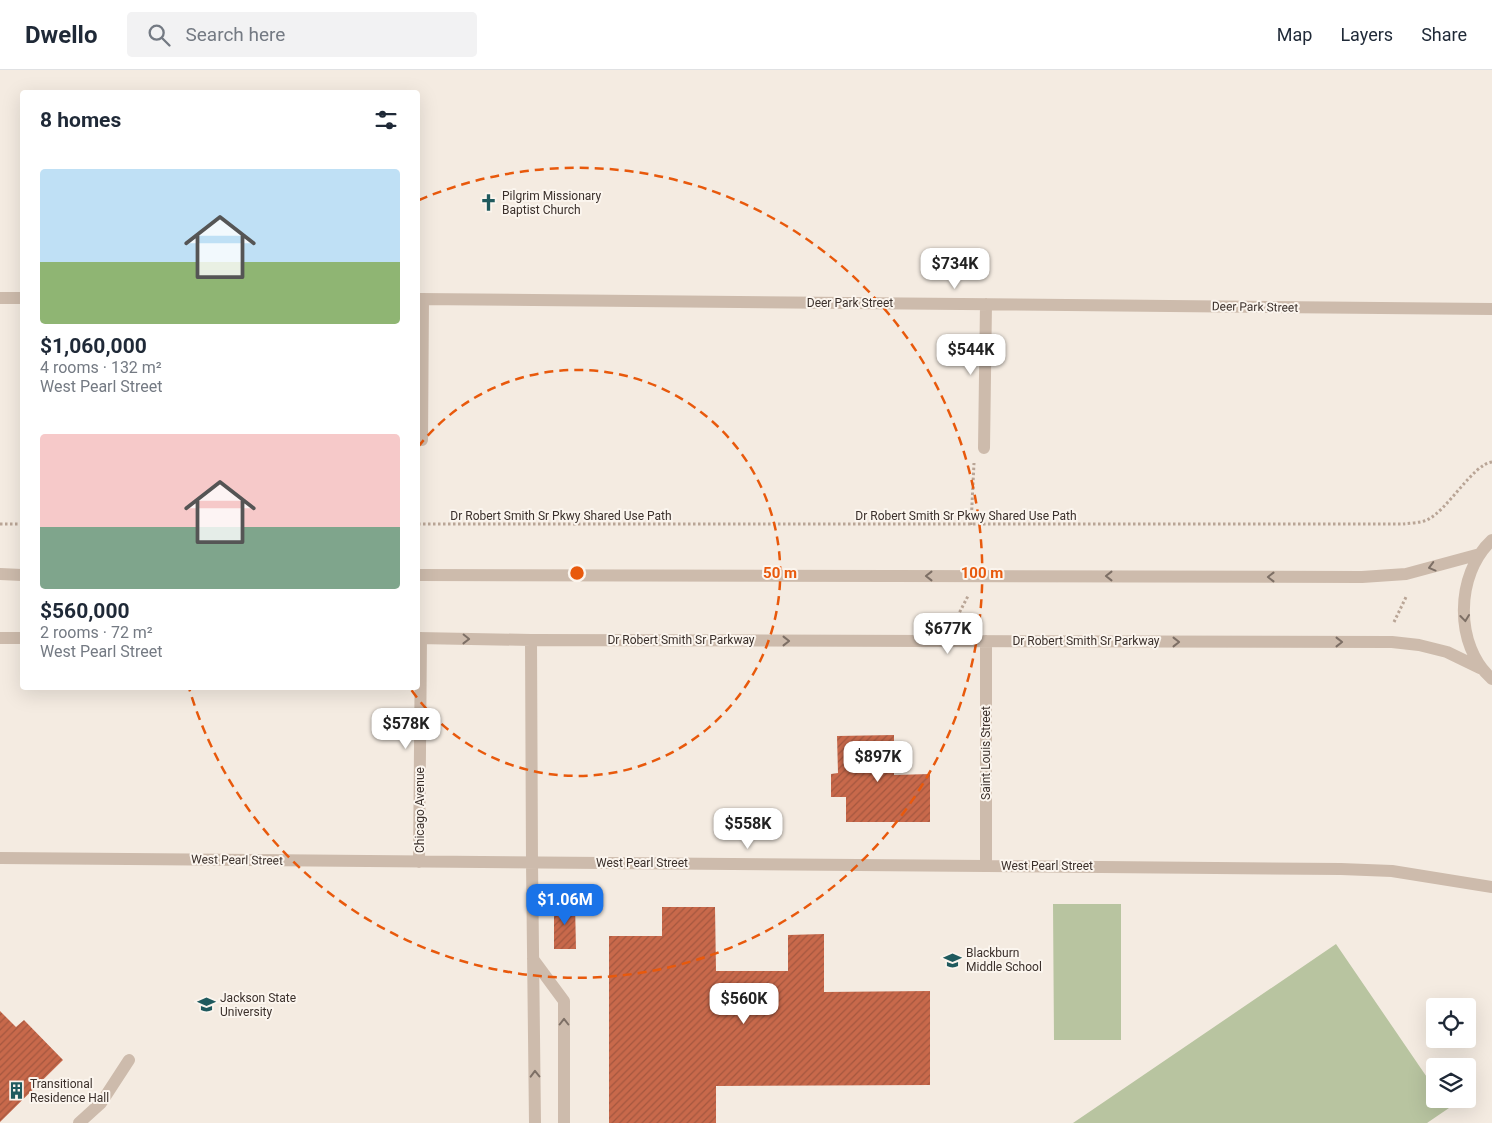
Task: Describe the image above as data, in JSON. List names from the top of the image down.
{
  "streets": {
    "street": [
      "Deer Park Street",
      "Dr Robert Smith Sr Parkway",
      "Saint Louis Street",
      "Chicago Avenue",
      "West Pearl Street"
    ],
    "path": ["Dr Robert Smith Sr Pkwy Shared Use Path"]
  },
  "crossings": [
    ["Dr Robert Smith Sr Parkway", "Saint Louis Street"],
    ["Saint Louis Street", "West Pearl Street"],
    ["Chicago Avenue", "West Pearl Street"]
  ],
  "places": {
    "church": ["Pilgrim Missionary Baptist Church"],
    "school or university": ["Blackburn Middle School", "Jackson State University"],
    "building": ["Transitional Residence Hall"]
  },
  "page": {
    "header": "Dwello",
    "search": "Search here",
    "nav": ["Map", "Layers", "Share"],
    "heading": "8 homes",
    "list": [
      {
        "name": "$1,060,000",
        "note": "4 rooms · 132 m² · West Pearl Street"
      },
      {
        "name": "$560,000",
        "note": "2 rooms · 72 m² · West Pearl Street"
      }
    ],
    "price": [
      "$734K",
      "$544K",
      "$677K",
      "$578K",
      "$897K",
      "$558K",
      "$1.06M",
      "$560K"
    ]
  },
  "rings": ["50 m", "100 m"]
}
